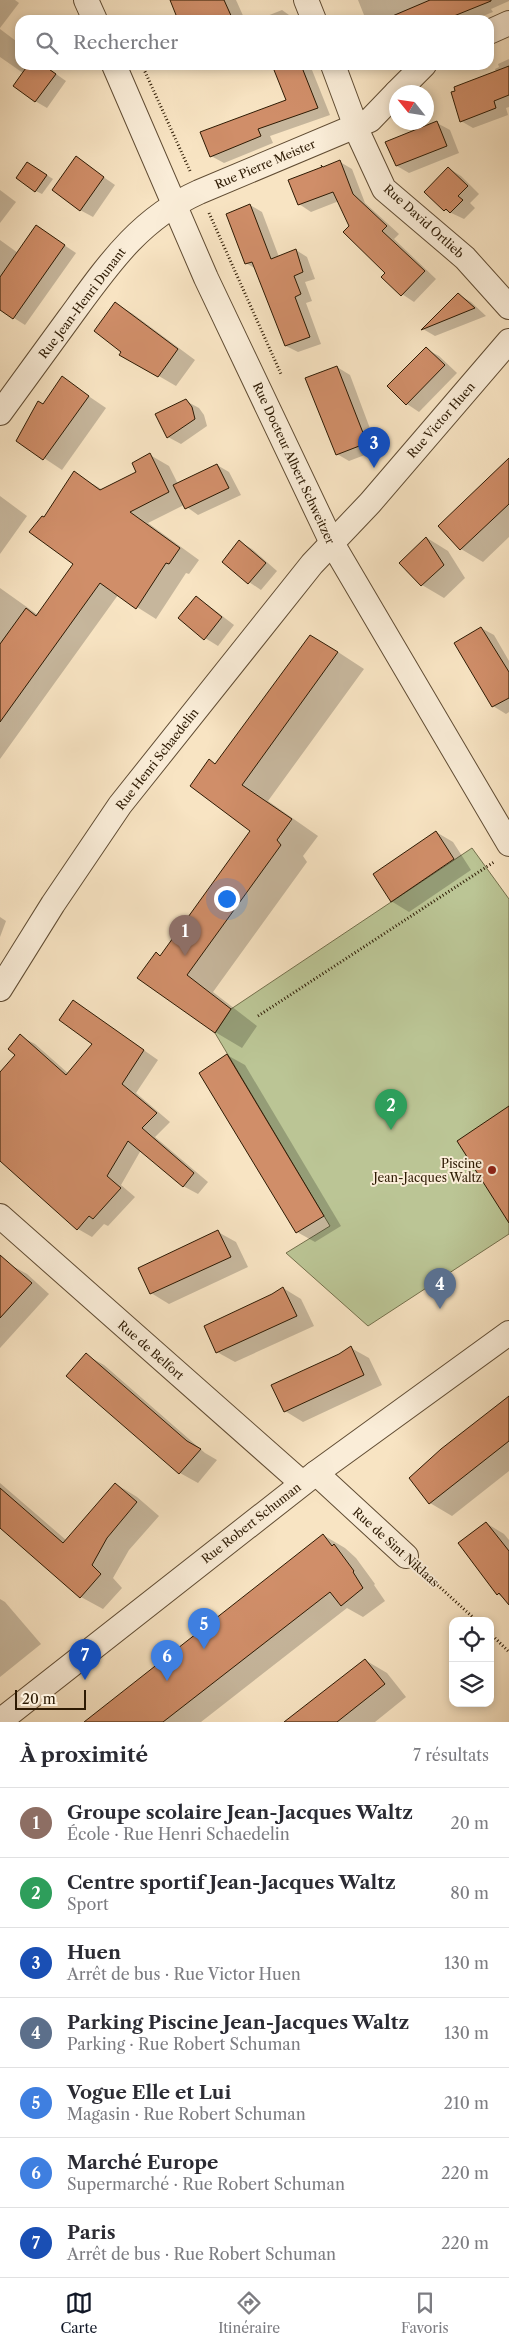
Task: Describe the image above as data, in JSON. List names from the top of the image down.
{
  "streets": {
    "street": [
      "Rue Pierre Meister",
      "Rue David Ortlieb",
      "Rue Jean-Henri Dunant",
      "Rue Victor Huen",
      "Rue Docteur Albert Schweitzer",
      "Rue Henri Schaedelin",
      "Rue de Belfort",
      "Rue Robert Schuman",
      "Rue de Sint Niklaas"
    ]
  },
  "crossings": [
    ["Rue Pierre Meister", "Rue David Ortlieb"],
    ["Rue Pierre Meister", "Rue Jean-Henri Dunant"],
    ["Rue Pierre Meister", "Rue Docteur Albert Schweitzer"],
    ["Rue Jean-Henri Dunant", "Rue Docteur Albert Schweitzer"],
    ["Rue Victor Huen", "Rue Docteur Albert Schweitzer"],
    ["Rue Victor Huen", "Rue Henri Schaedelin"],
    ["Rue Docteur Albert Schweitzer", "Rue Henri Schaedelin"],
    ["Rue de Belfort", "Rue Robert Schuman"],
    ["Rue de Belfort", "Rue de Sint Niklaas"],
    ["Rue Robert Schuman", "Rue de Sint Niklaas"]
  ],
  "places": ["Piscine Jean-Jacques Waltz"],
  "scale_bar": "20 m",
  "north": "top left",
  "page": {
    "search": "Rechercher",
    "pins": [
      "3",
      "1",
      "2",
      "4",
      "5",
      "7",
      "6"
    ],
    "scale": "20 m",
    "heading": ["À proximité", "7 résultats"],
    "list": [
      {
        "mark": "1",
        "name": "Groupe scolaire Jean-Jacques Waltz",
        "note": "École · Rue Henri Schaedelin",
        "value": "20 m"
      },
      {
        "mark": "2",
        "name": "Centre sportif Jean-Jacques Waltz",
        "note": "Sport",
        "value": "80 m"
      },
      {
        "mark": "3",
        "name": "Huen",
        "note": "Arrêt de bus · Rue Victor Huen",
        "value": "130 m"
      },
      {
        "mark": "4",
        "name": "Parking Piscine Jean-Jacques Waltz",
        "note": "Parking · Rue Robert Schuman",
        "value": "130 m"
      },
      {
        "mark": "5",
        "name": "Vogue Elle et Lui",
        "note": "Magasin · Rue Robert Schuman",
        "value": "210 m"
      },
      {
        "mark": "6",
        "name": "Marché Europe",
        "note": "Supermarché · Rue Robert Schuman",
        "value": "220 m"
      },
      {
        "mark": "7",
        "name": "Paris",
        "note": "Arrêt de bus · Rue Robert Schuman",
        "value": "220 m"
      }
    ],
    "nav": ["Carte", "Itinéraire", "Favoris"]
  }
}
